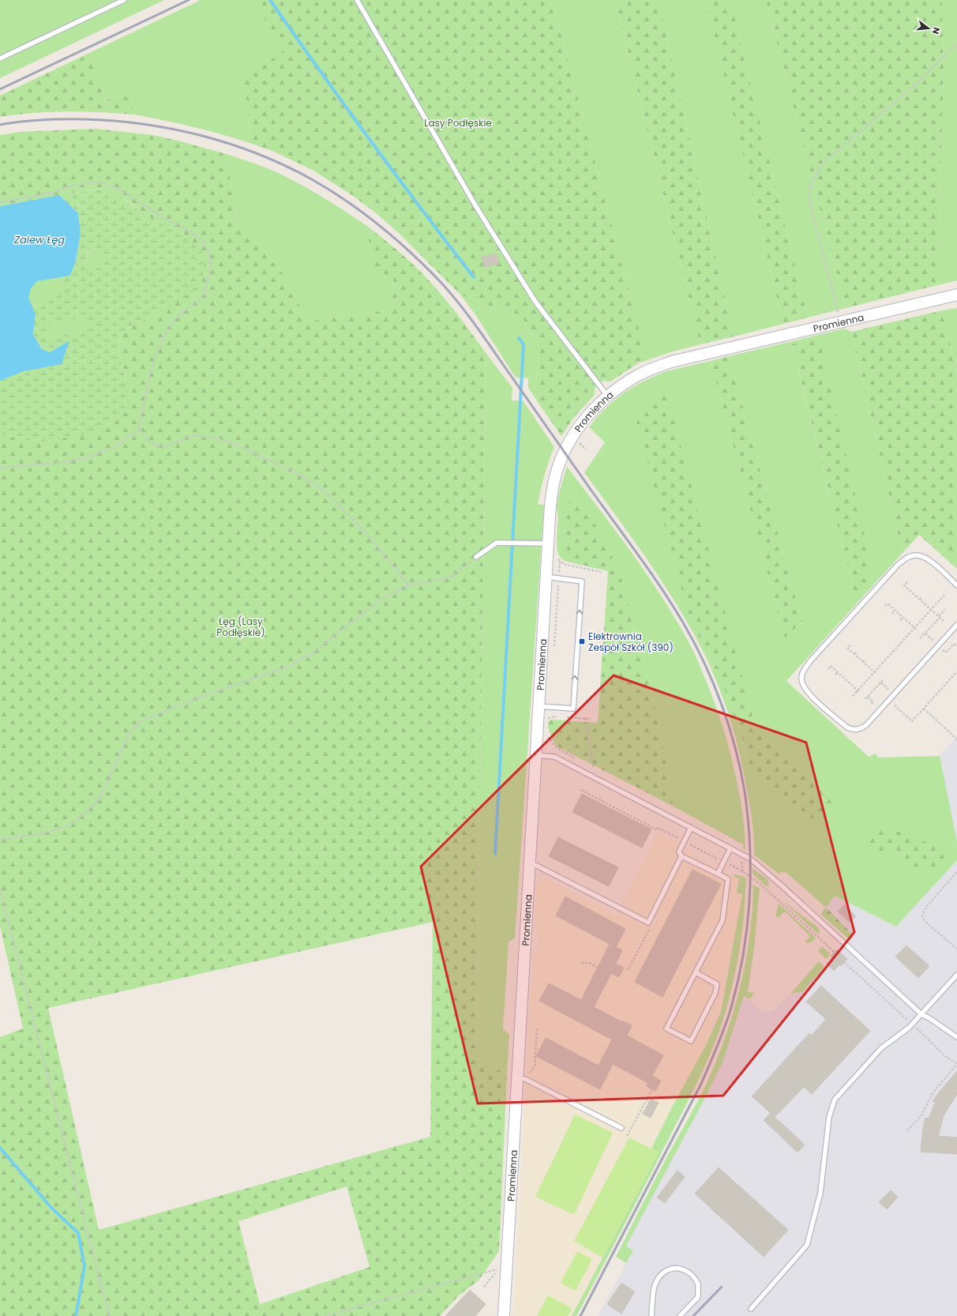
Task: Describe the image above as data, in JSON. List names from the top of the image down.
{
  "streets": {
    "street": ["Promienna"]
  },
  "water": ["Zalew Łęg"],
  "parks": ["Lasy Podłęskie", "Łęg (Lasy Podłęskie)"],
  "places": {
    "transit": ["Elektrownia Zespół Szkół (390)"]
  },
  "north": "right"
}
